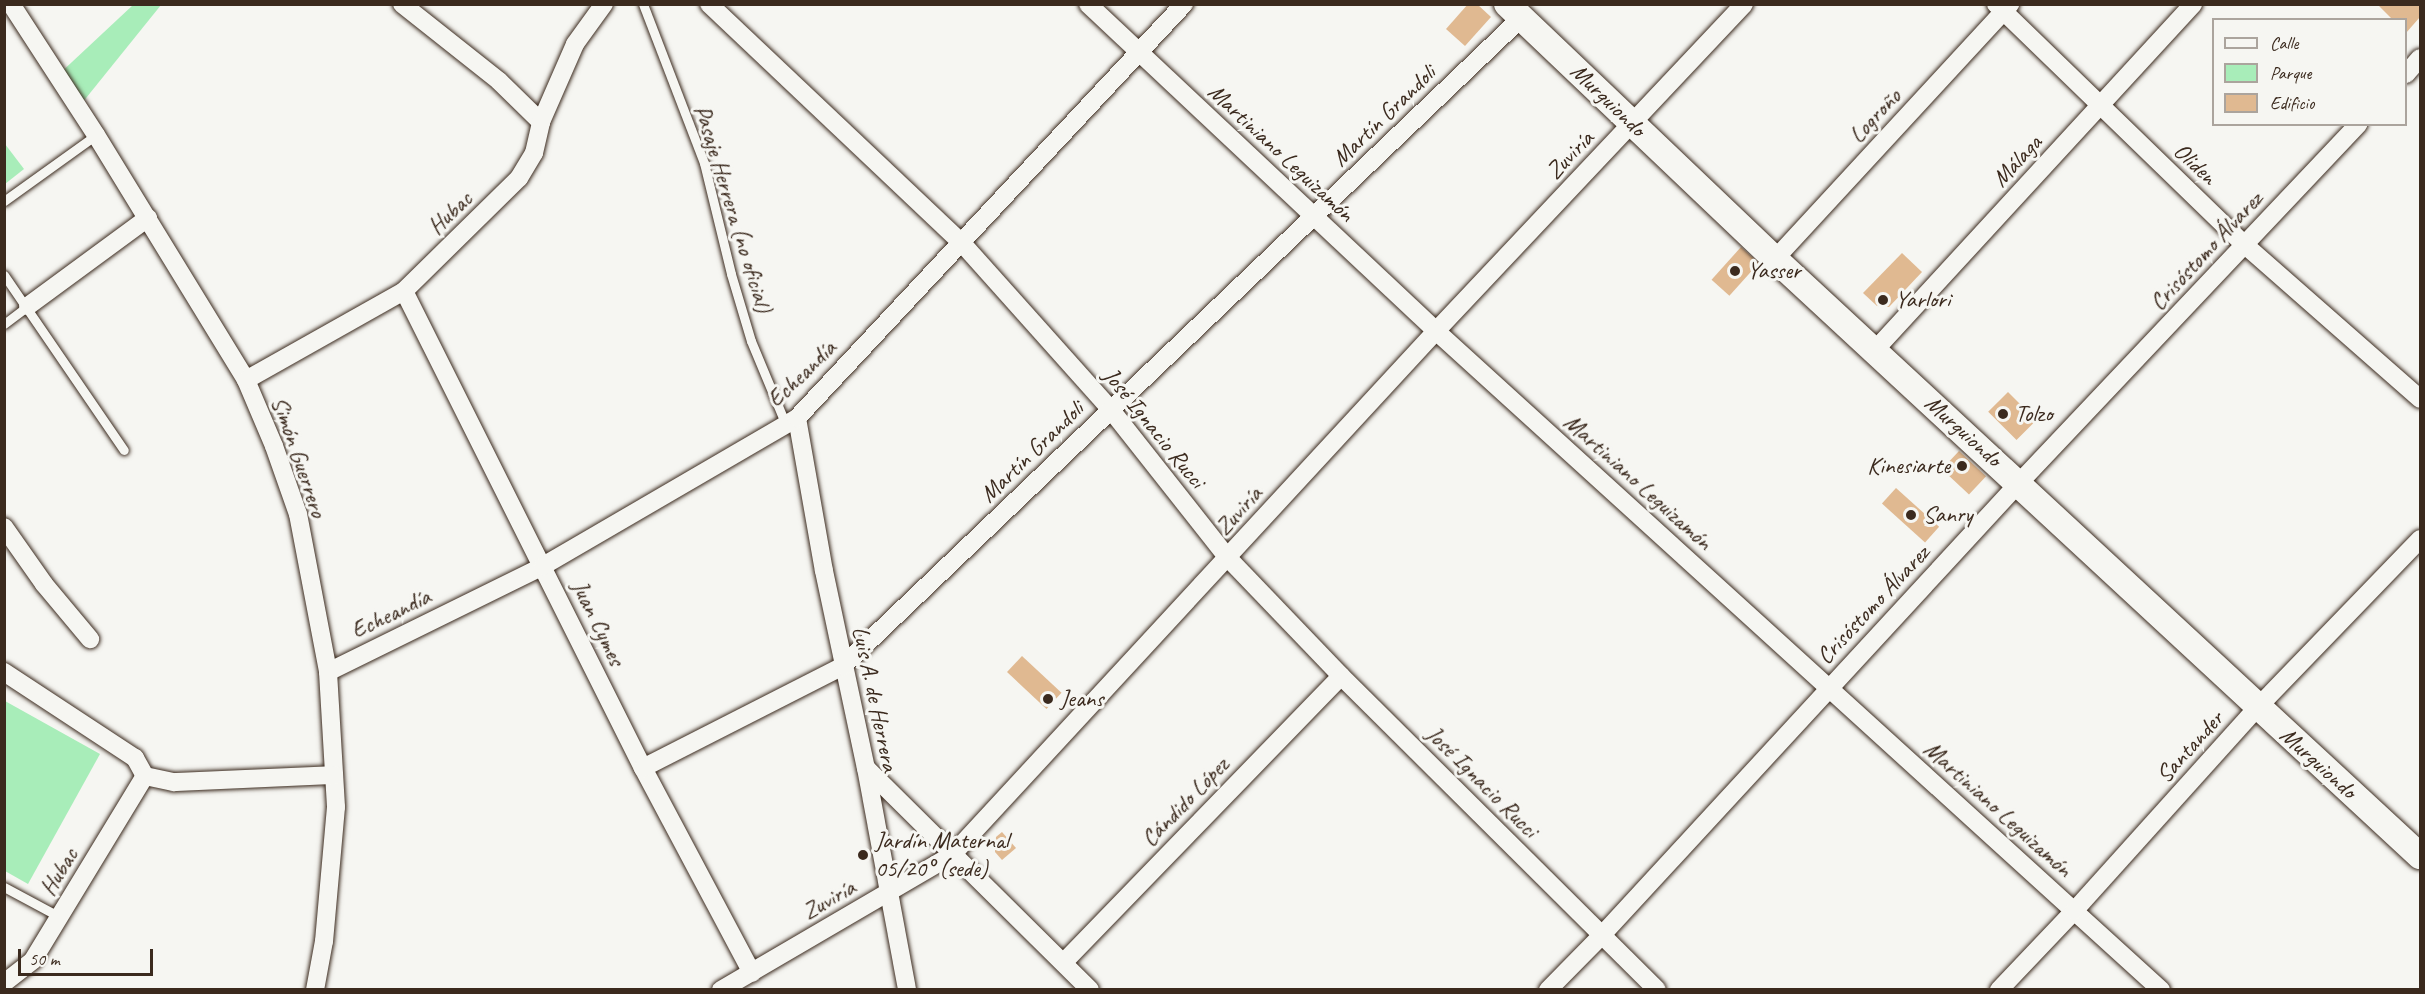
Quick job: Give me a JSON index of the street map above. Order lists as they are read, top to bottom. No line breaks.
{"streets":{"street":["Murguiondo","Martín Grandoli","Logroño","Martiniano Leguizamón","Zuviría","Málaga","Oliden","Hubac","Crisóstomo Álvarez","Echeandía","José Ignacio Rucci","Simón Guerrero","Juan Cymes","Luis A. de Herrera","Santander","Cándido López"],"lane":["Pasaje Herrera (no oficial)"]},"crossings":[["Murguiondo","Martín Grandoli"],["Murguiondo","Logroño"],["Murguiondo","Zuviría"],["Murguiondo","Málaga"],["Murguiondo","Crisóstomo Álvarez"],["Murguiondo","Santander"],["Martín Grandoli","Martiniano Leguizamón"],["Martín Grandoli","José Ignacio Rucci"],["Martín Grandoli","Juan Cymes"],["Martín Grandoli","Luis A. de Herrera"],["Logroño","Oliden"],["Martiniano Leguizamón","Zuviría"],["Martiniano Leguizamón","Crisóstomo Álvarez"],["Martiniano Leguizamón","Echeandía"],["Martiniano Leguizamón","Santander"],["Zuviría","José Ignacio Rucci"],["Zuviría","Juan Cymes"],["Zuviría","Luis A. de Herrera"],["Málaga","Oliden"],["Oliden","Crisóstomo Álvarez"],["Pasaje Herrera (no oficial)","Echeandía"],["Pasaje Herrera (no oficial)","Luis A. de Herrera"],["Hubac","Simón Guerrero"],["Hubac","Juan Cymes"],["Crisóstomo Álvarez","José Ignacio Rucci"],["Echeandía","José Ignacio Rucci"],["Echeandía","Simón Guerrero"],["Echeandía","Juan Cymes"],["Echeandía","Luis A. de Herrera"],["José Ignacio Rucci","Cándido López"]],"places":["Yasser","Yarlori","Tolzo","Kinesiarte","Sanry","Jeans","Jardín Maternal 05/20° (sede)"],"legend":["Calle","Parque","Edificio"],"scale_bar":"50 m"}
